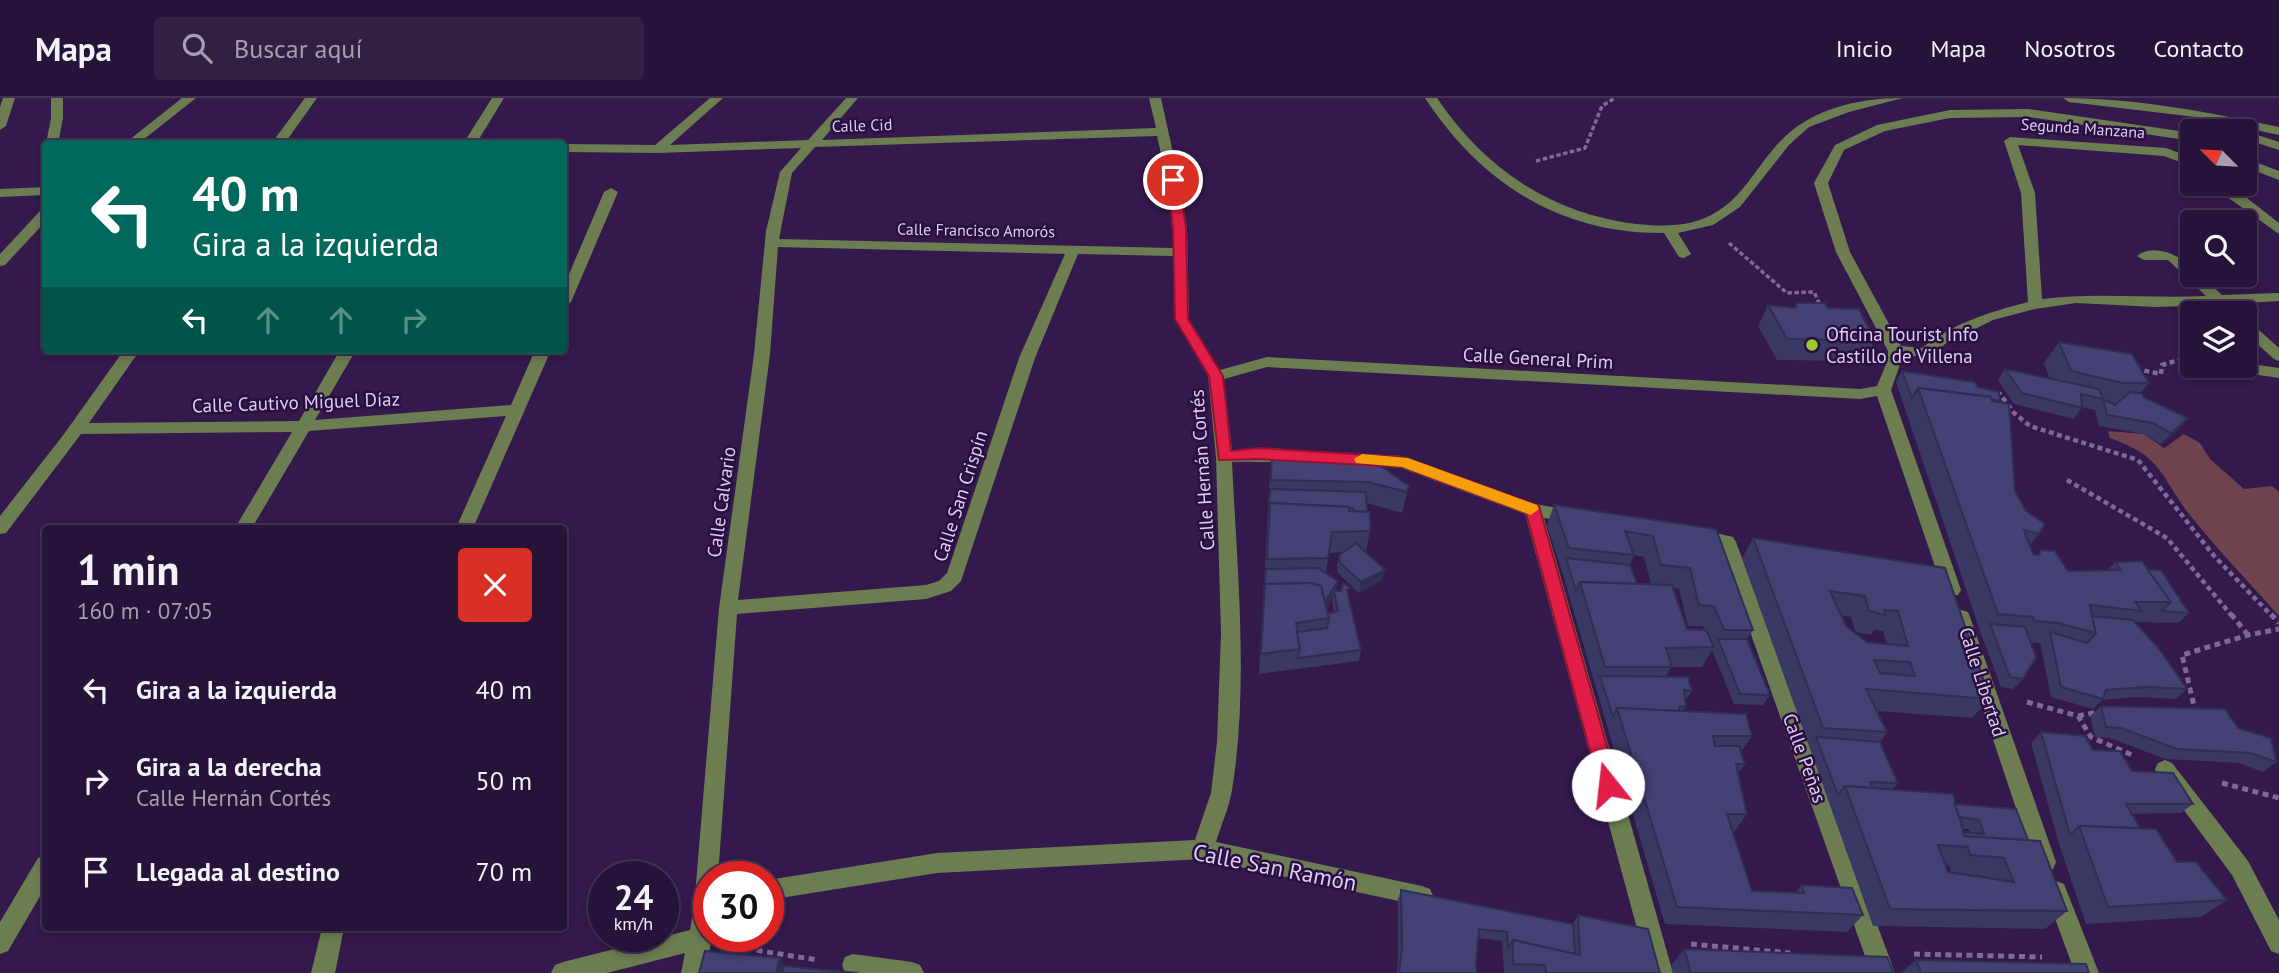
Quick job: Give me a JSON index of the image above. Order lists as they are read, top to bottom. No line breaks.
{"streets":{"street":["Calle Cid","Segunda Manzana","Calle Francisco Amorós","Calle General Prim","Calle Cautivo Miguel Díaz","Calle Hernán Cortés","Calle San Crispín","Calle Calvario","Calle Libertad","Calle Peñas","Calle San Ramón"]},"crossings":[["Calle Cid","Calle Hernán Cortés"],["Calle Cid","Calle Calvario"],["Calle Francisco Amorós","Calle Hernán Cortés"],["Calle Francisco Amorós","Calle San Crispín"],["Calle Francisco Amorós","Calle Calvario"],["Calle General Prim","Calle Hernán Cortés"],["Calle General Prim","Calle Libertad"],["Calle Hernán Cortés","Calle San Ramón"],["Calle San Crispín","Calle Calvario"]],"places":["Oficina Tourist Info Castillo de Villena"],"north":"top left","page":{"header":"Mapa","search":"Buscar aquí","nav":["Inicio","Mapa","Nosotros","Contacto"],"turn":["40 m","Gira a la izquierda"],"heading":["1 min","160 m · 07:05"],"list":[{"name":"Gira a la izquierda","value":"40 m"},{"name":"Gira a la derecha","note":"Calle Hernán Cortés","value":"50 m"},{"name":"Llegada al destino","value":"70 m"}],"speed":"24 km/h","limit":"30"}}
